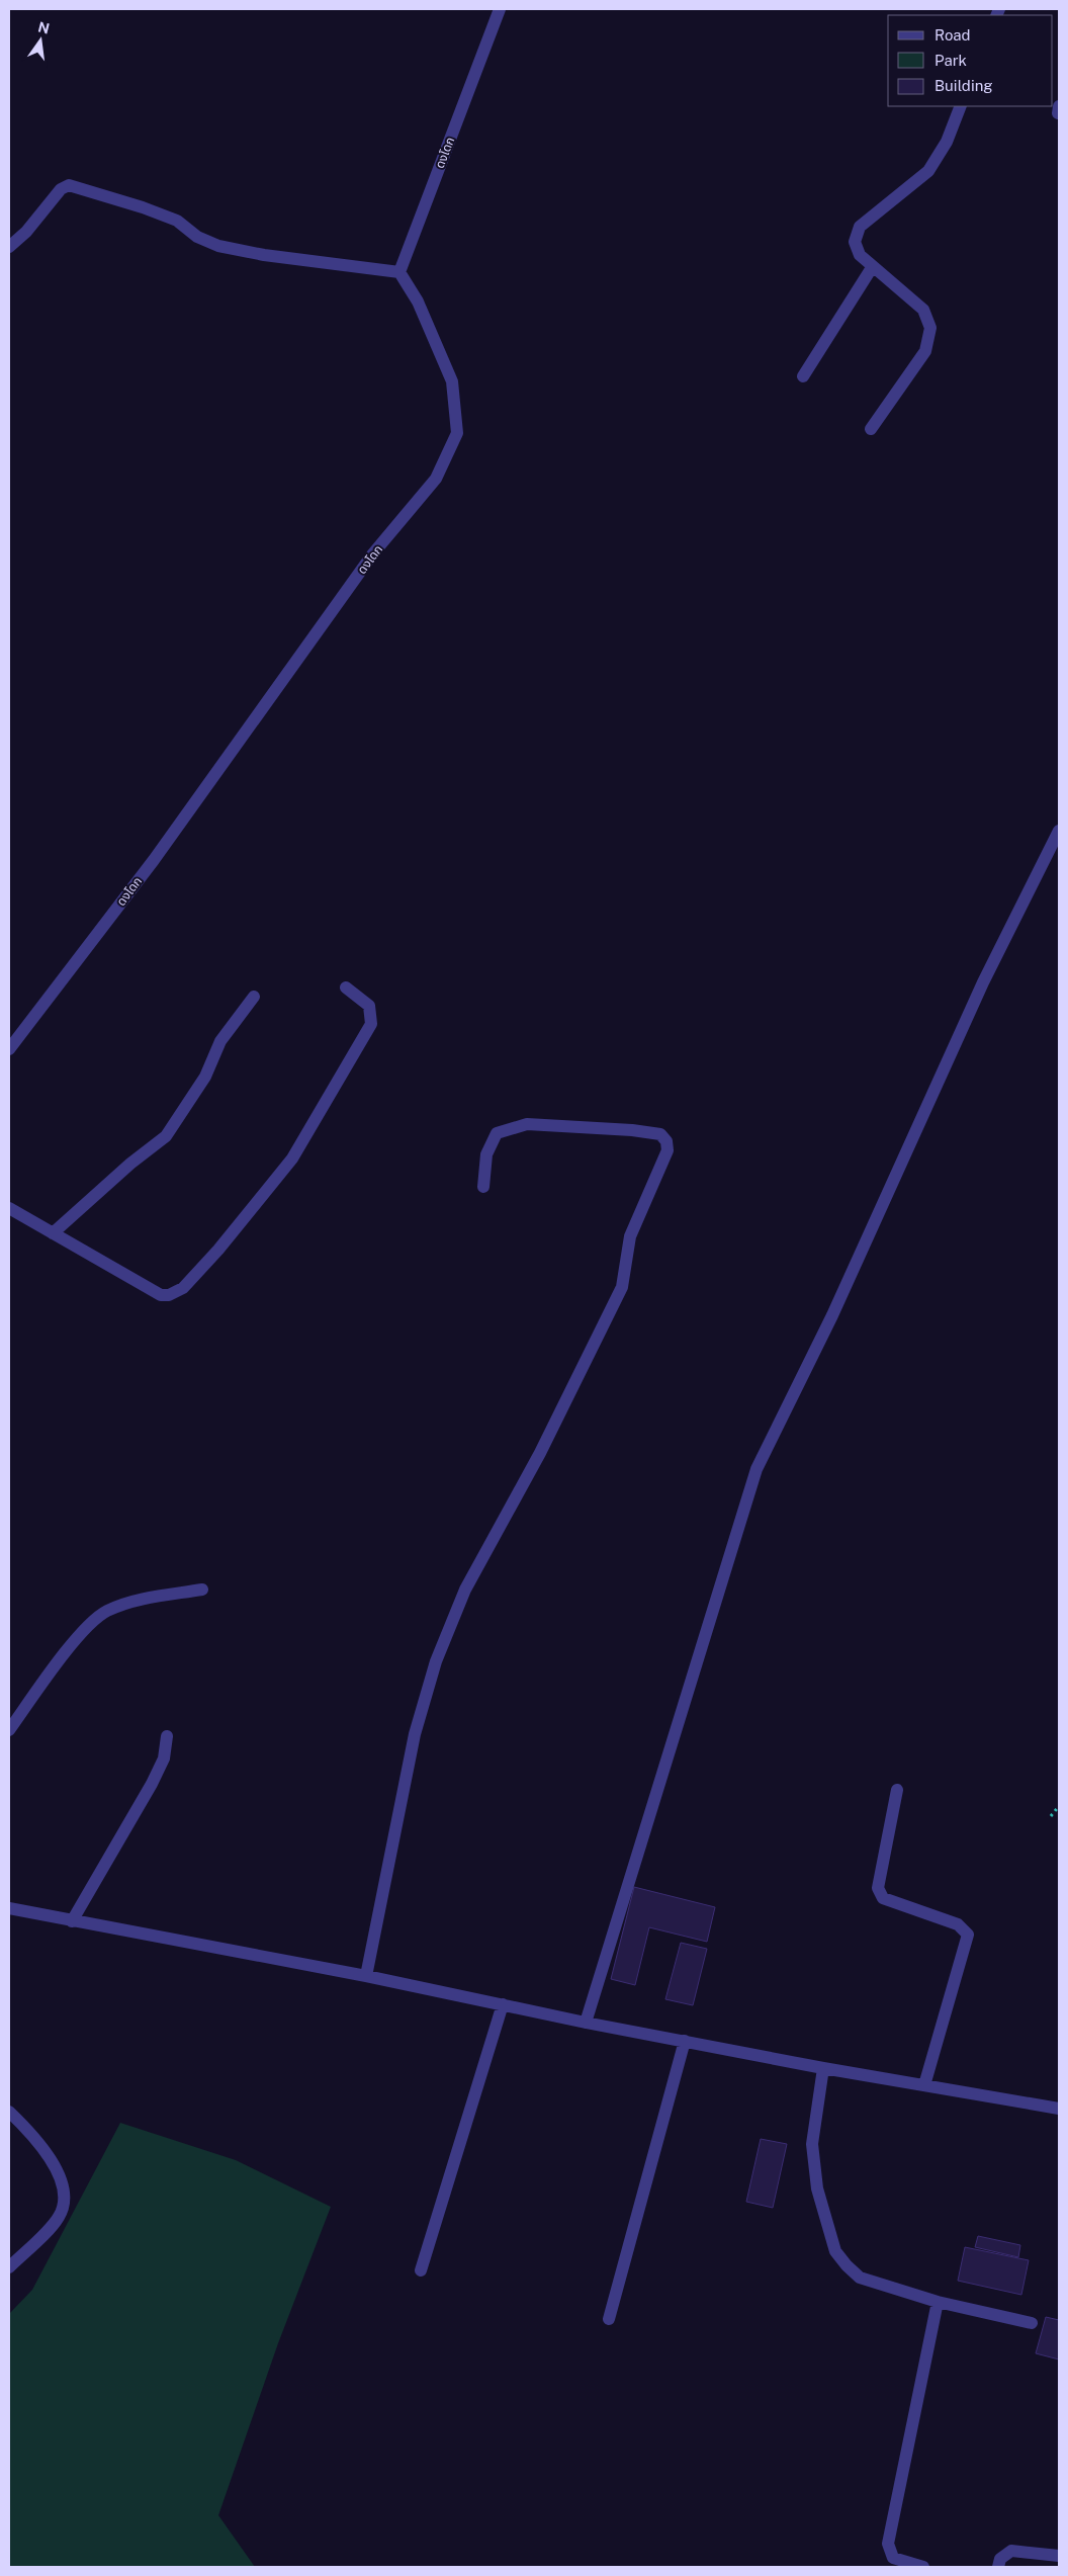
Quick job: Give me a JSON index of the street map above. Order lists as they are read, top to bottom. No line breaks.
{"streets":{"street":["ดงโดก"]},"legend":["Road","Park","Building"],"north":"top"}
